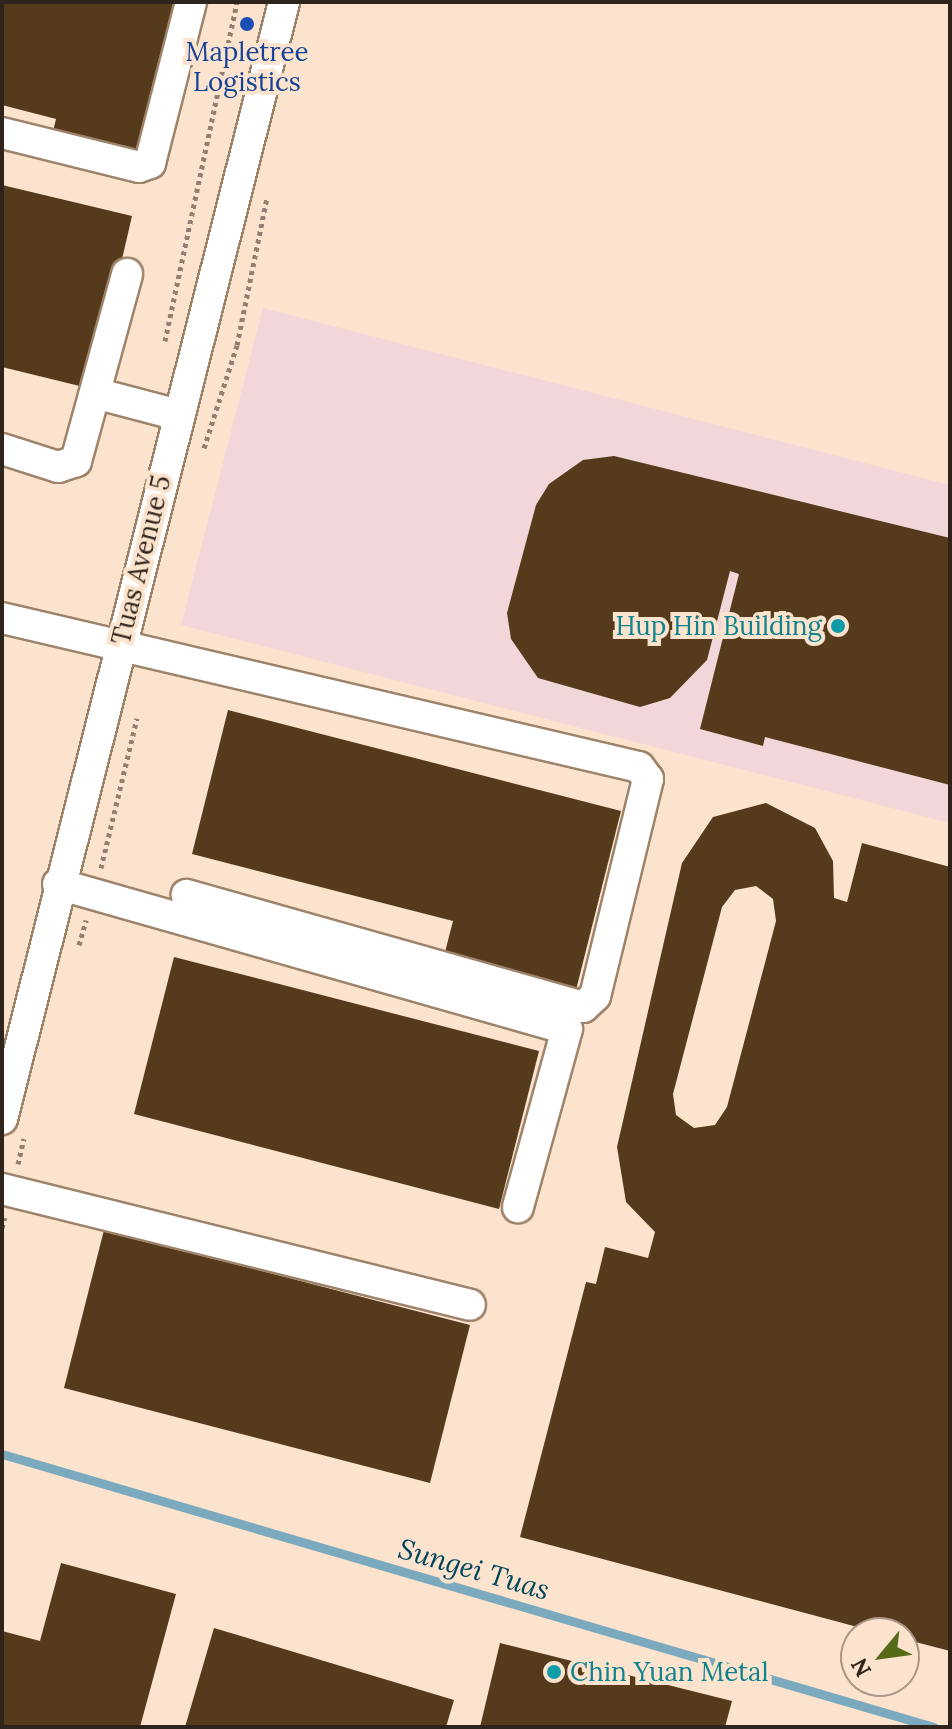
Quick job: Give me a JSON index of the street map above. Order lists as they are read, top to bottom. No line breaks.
{"streets":{"street":["Tuas Avenue 5"]},"water":["Sungei Tuas"],"places":["Mapletree Logistics","Hup Hin Building","Chin Yuan Metal"],"north":"bottom left"}
